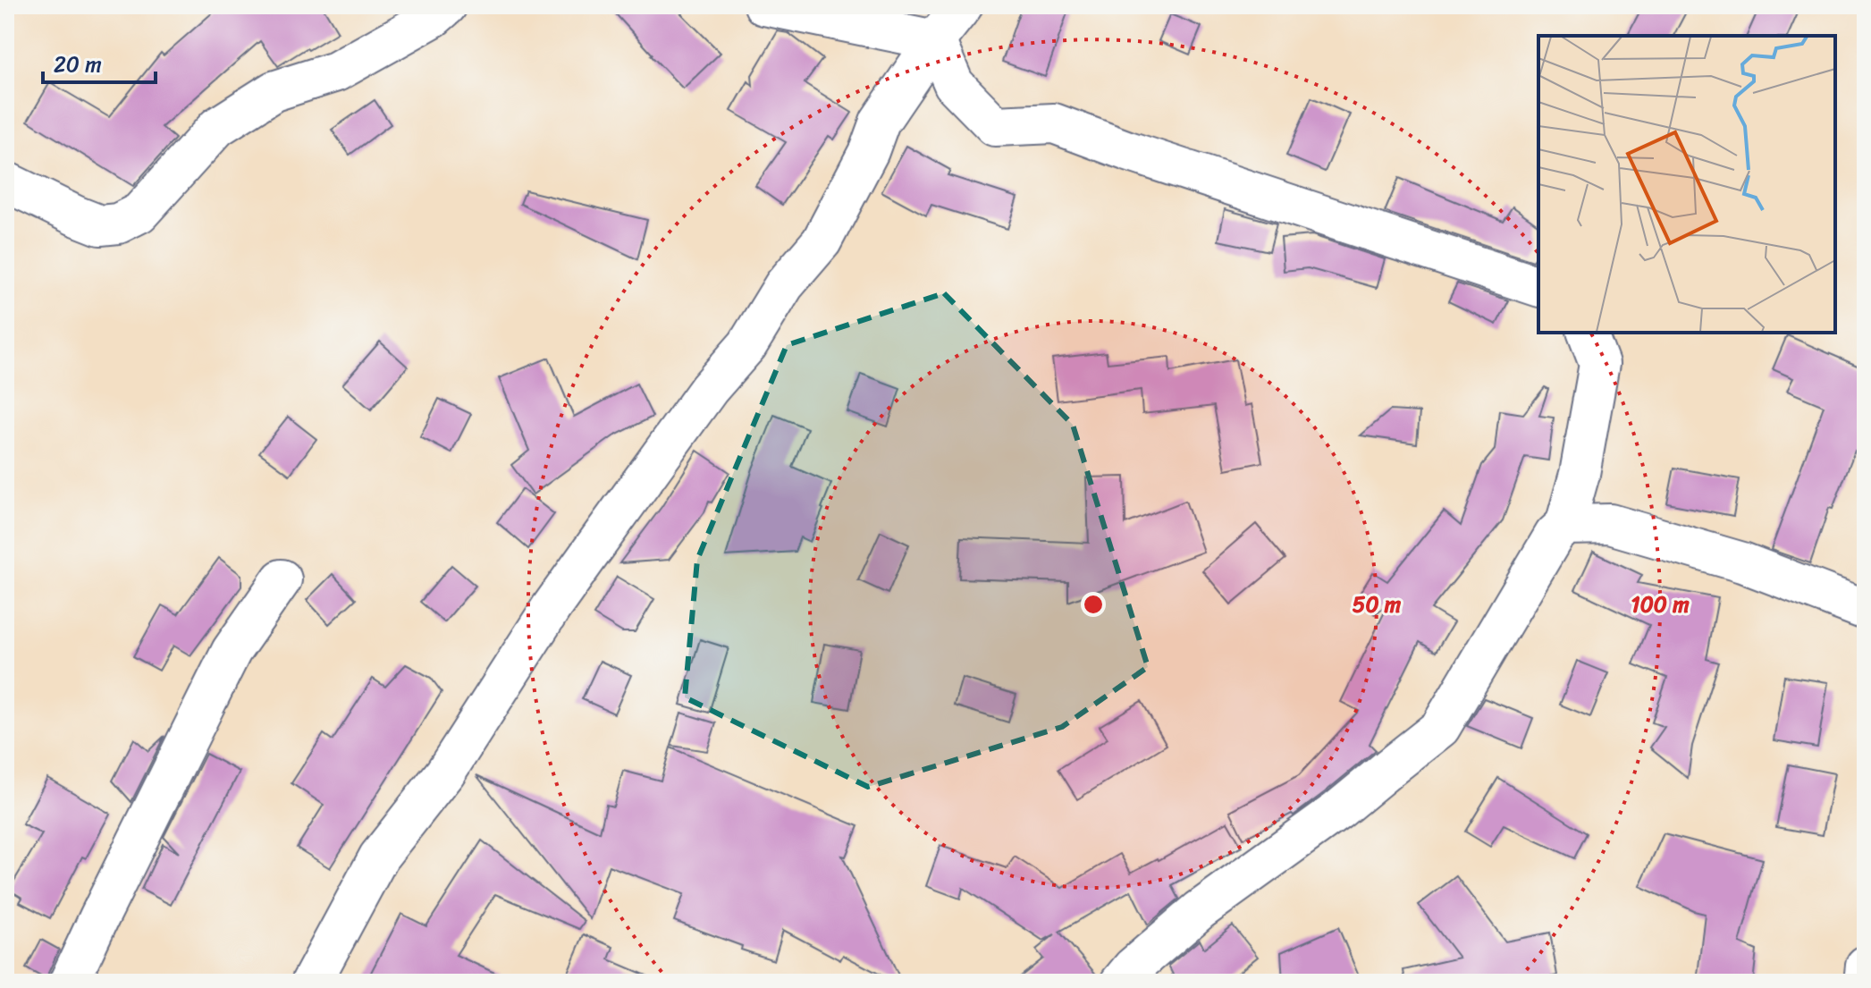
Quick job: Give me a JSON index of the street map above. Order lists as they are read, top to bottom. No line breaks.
{"scale_bar":"20 m","rings":["50 m","100 m"]}
